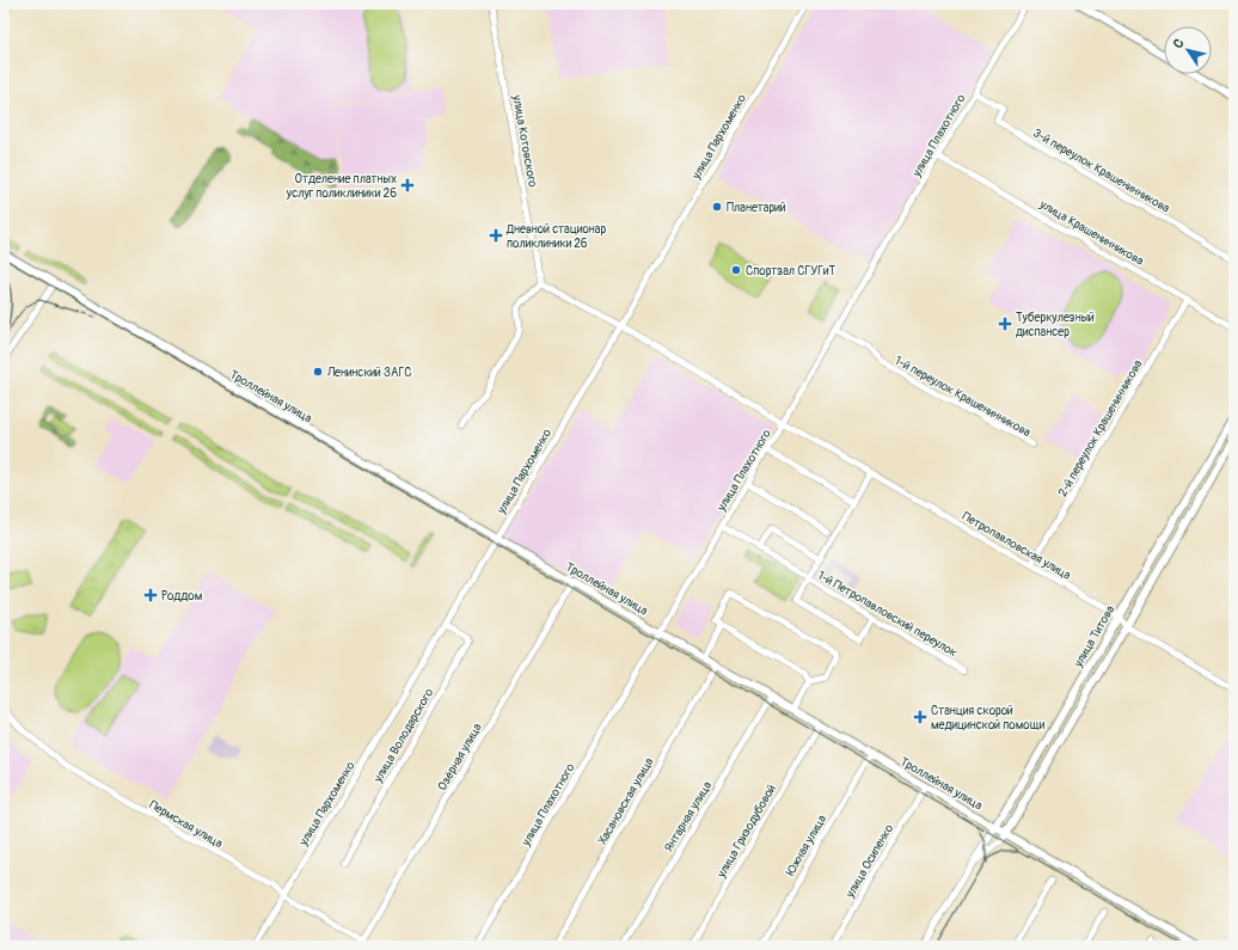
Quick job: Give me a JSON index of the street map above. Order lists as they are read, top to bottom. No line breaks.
{"streets":{"main road":["Троллейная улица","улица Титова"],"street":["улица Плахотного","улица Пархоменко","улица Котовского","3-й переулок Крашенинникова","улица Крашенинникова","1-й переулок Крашенинникова","2-й переулок Крашенинникова","Петропавловская улица","1-й Петропавловский переулок","улица Володарского","Озёрная улица","Хасановская улица","Янтарная улица","Пермская улица","улица Гризодубовой","Южная улица","улица Осипенко"]},"crossings":[["улица Плахотного","3-й переулок Крашенинникова"],["улица Плахотного","улица Крашенинникова"],["улица Плахотного","Троллейная улица"],["улица Плахотного","1-й переулок Крашенинникова"],["улица Плахотного","Петропавловская улица"],["улица Плахотного","1-й Петропавловский переулок"],["улица Пархоменко","Троллейная улица"],["улица Пархоменко","улица Володарского"],["улица Пархоменко","Пермская улица"],["улица Крашенинникова","2-й переулок Крашенинникова"],["Троллейная улица","улица Титова"],["Троллейная улица","Озёрная улица"],["Троллейная улица","Хасановская улица"],["Троллейная улица","Янтарная улица"],["Троллейная улица","улица Гризодубовой"],["Троллейная улица","Южная улица"],["Троллейная улица","улица Осипенко"],["2-й переулок Крашенинникова","Петропавловская улица"],["Петропавловская улица","1-й Петропавловский переулок"],["Петропавловская улица","улица Титова"],["Озёрная улица","Пермская улица"]],"places":{"health":["Отделение платных услуг поликлиники 26","Дневной стационар поликлиники 26","Туберкулезный диспансер","Роддом","Станция скорой медицинской помощи"],"other":["Планетарий","Спортзал СГУГиТ","Ленинский ЗАГС"]},"north":"top left"}
